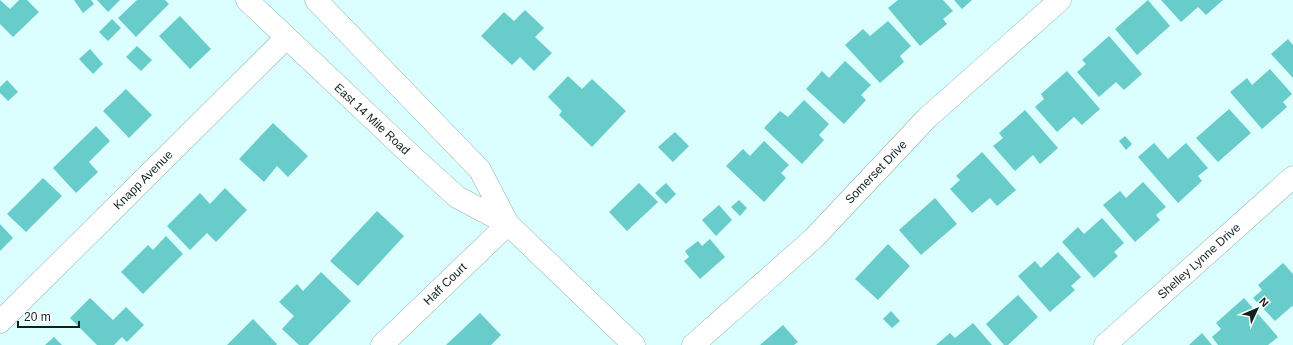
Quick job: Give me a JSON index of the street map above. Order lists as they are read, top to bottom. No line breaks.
{"streets":{"street":["East 14 Mile Road","Somerset Drive","Knapp Avenue","Shelley Lynne Drive","Haff Court"]},"crossings":[["East 14 Mile Road","Knapp Avenue"],["East 14 Mile Road","Haff Court"]],"scale_bar":"20 m","north":"top right"}
